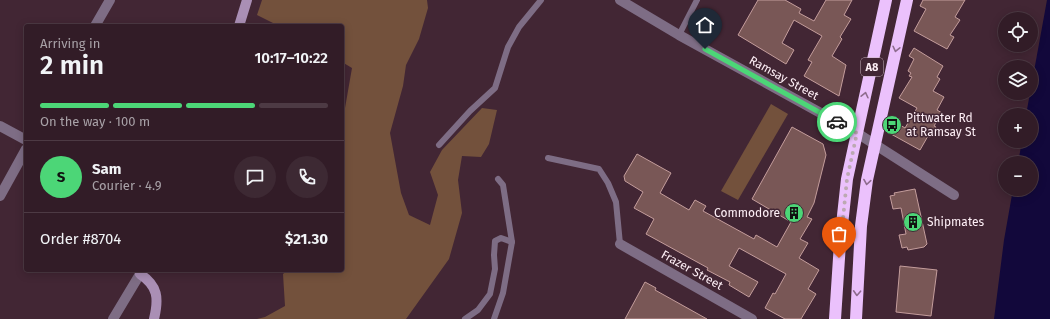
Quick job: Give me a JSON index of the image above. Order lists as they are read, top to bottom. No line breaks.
{"streets":{"highway":["A8"],"street":["Ramsay Street","Frazer Street"]},"crossings":[["A8","Ramsay Street"]],"places":{"bus stop":["Pittwater Rd at Ramsay St"],"building":["Commodore","Shipmates"]},"page":{"map_buttons":["+","−"],"heading":["2 min","Arriving in","10:17–10:22"],"panel":["Sam","Courier · 4.9","Order #8704","$21.30"],"bar":"On the way · 100 m","round":"S"}}
